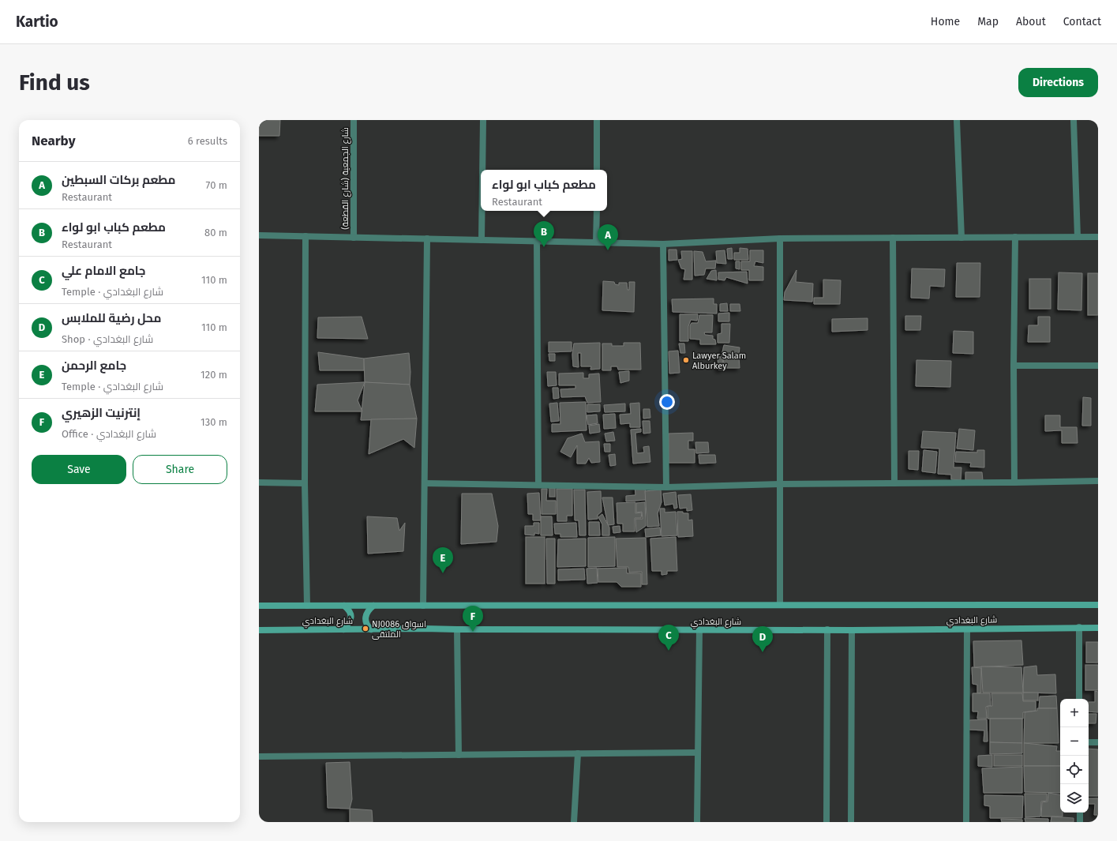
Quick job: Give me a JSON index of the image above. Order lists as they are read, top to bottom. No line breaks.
{"streets":{"street":["شارع الجمعية (شارع القطعة)","شارع البغدادي"]},"places":["Lawyer Salam Alburkey","NJ0086 اسواق الملتقى"],"page":{"header":"Kartio","nav":["Home","Map","About","Contact"],"buttons":["Directions",["Save","Share"]],"title":"Find us","heading":["Nearby","6 results"],"list":[{"mark":"A","name":"مطعم بركات السبطين","note":"Restaurant","value":"70 m"},{"mark":"B","name":"مطعم كباب ابو لواء","note":"Restaurant","value":"80 m"},{"mark":"C","name":"جامع الامام علي","note":"Temple · شارع البغدادي","value":"110 m"},{"mark":"D","name":"محل رضية للملابس","note":"Shop · شارع البغدادي","value":"110 m"},{"mark":"E","name":"جامع الرحمن","note":"Temple · شارع البغدادي","value":"120 m"},{"mark":"F","name":"إنترنيت الزهيري","note":"Office · شارع البغدادي","value":"130 m"}],"popup":["مطعم كباب ابو لواء","Restaurant"],"pins":["B","A","E","F","C","D"],"map_buttons":["+","−"]}}
